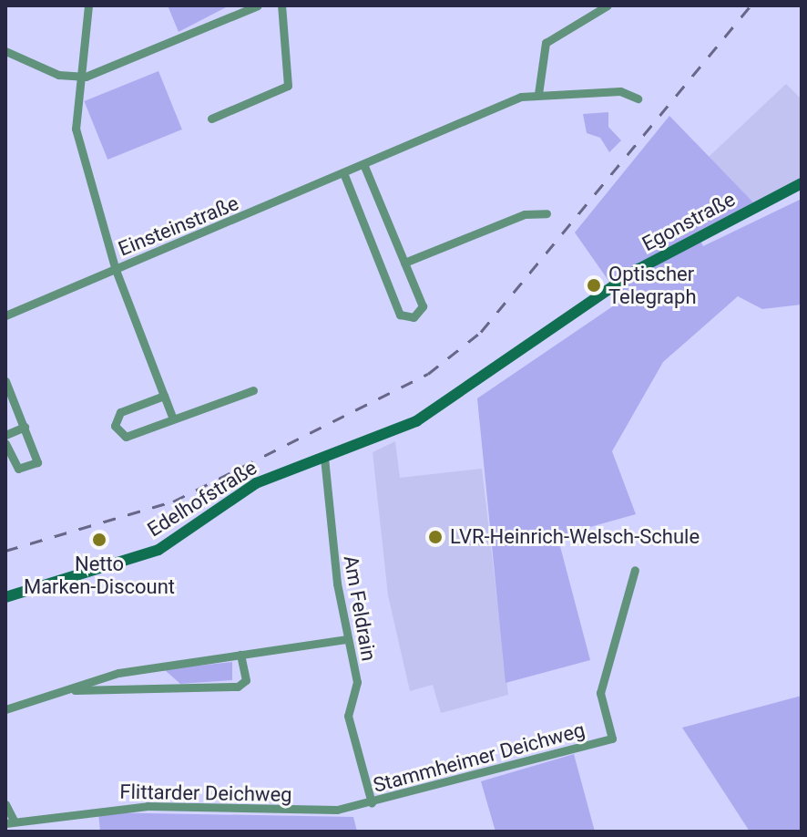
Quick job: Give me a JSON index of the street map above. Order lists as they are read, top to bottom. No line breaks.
{"streets":{"street":["Egonstraße","Einsteinstraße","Edelhofstraße","Am Feldrain","Stammheimer Deichweg","Flittarder Deichweg"]},"crossings":[["Egonstraße","Edelhofstraße"],["Edelhofstraße","Am Feldrain"],["Am Feldrain","Stammheimer Deichweg"],["Stammheimer Deichweg","Flittarder Deichweg"]],"places":["Optischer Telegraph","LVR-Heinrich-Welsch-Schule","Netto Marken-Discount"]}
